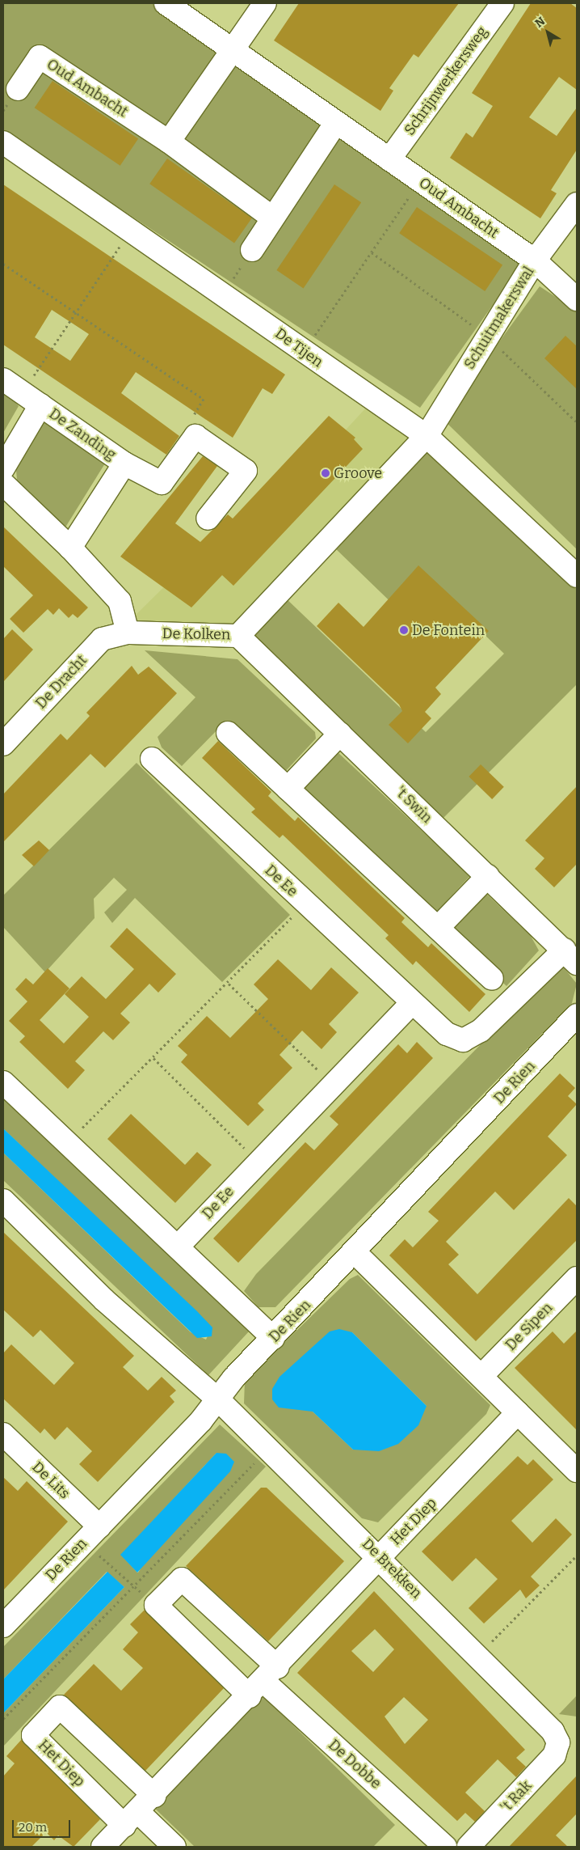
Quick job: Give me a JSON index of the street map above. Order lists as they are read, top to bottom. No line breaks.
{"streets":{"street":["Schrijnwerkersweg","Oud Ambacht","Schuitmakerswal","De Tijen","De Zanding","De Kolken","De Dracht","'t Swin","De Ee","De Rien","De Sipen","De Lits","Het Diep","De Brekken","De Dobbe","'t Rak"]},"crossings":[["Schrijnwerkersweg","Oud Ambacht"],["Oud Ambacht","Schuitmakerswal"],["Schuitmakerswal","De Tijen"],["Schuitmakerswal","De Kolken"],["De Tijen","De Kolken"],["De Kolken","De Dracht"],["De Kolken","'t Swin"],["'t Swin","De Ee"],["De Rien","De Lits"],["De Rien","De Brekken"],["Het Diep","De Brekken"],["Het Diep","De Dobbe"],["De Brekken","'t Rak"]],"places":["Groove","De Fontein"],"scale_bar":"20 m","north":"top left"}
